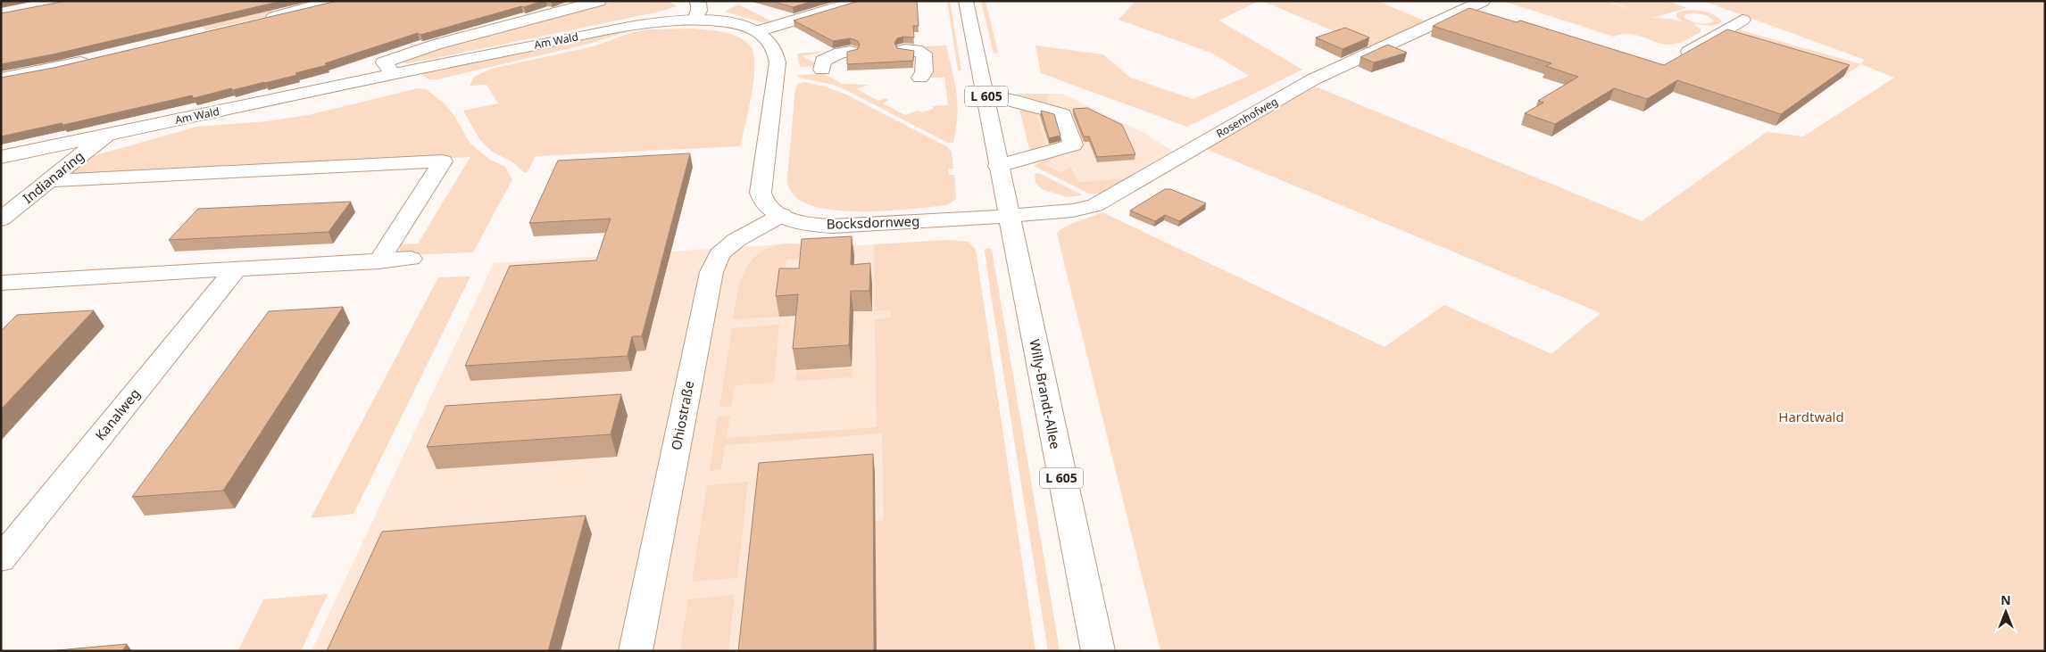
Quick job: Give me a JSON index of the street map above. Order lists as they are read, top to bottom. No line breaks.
{"streets":{"main road":["Am Wald","L 605","Rosenhofweg","Indianaring","Bocksdornweg","Willy-Brandt-Allee","Kanalweg","Ohiostraße"]},"crossings":[["Am Wald","Indianaring"],["Am Wald","Bocksdornweg"],["L 605","Rosenhofweg"],["L 605","Bocksdornweg"],["L 605","Willy-Brandt-Allee"],["Rosenhofweg","Bocksdornweg"],["Rosenhofweg","Willy-Brandt-Allee"],["Bocksdornweg","Willy-Brandt-Allee"],["Bocksdornweg","Ohiostraße"]],"parks":["Hardtwald"],"north":"top"}
